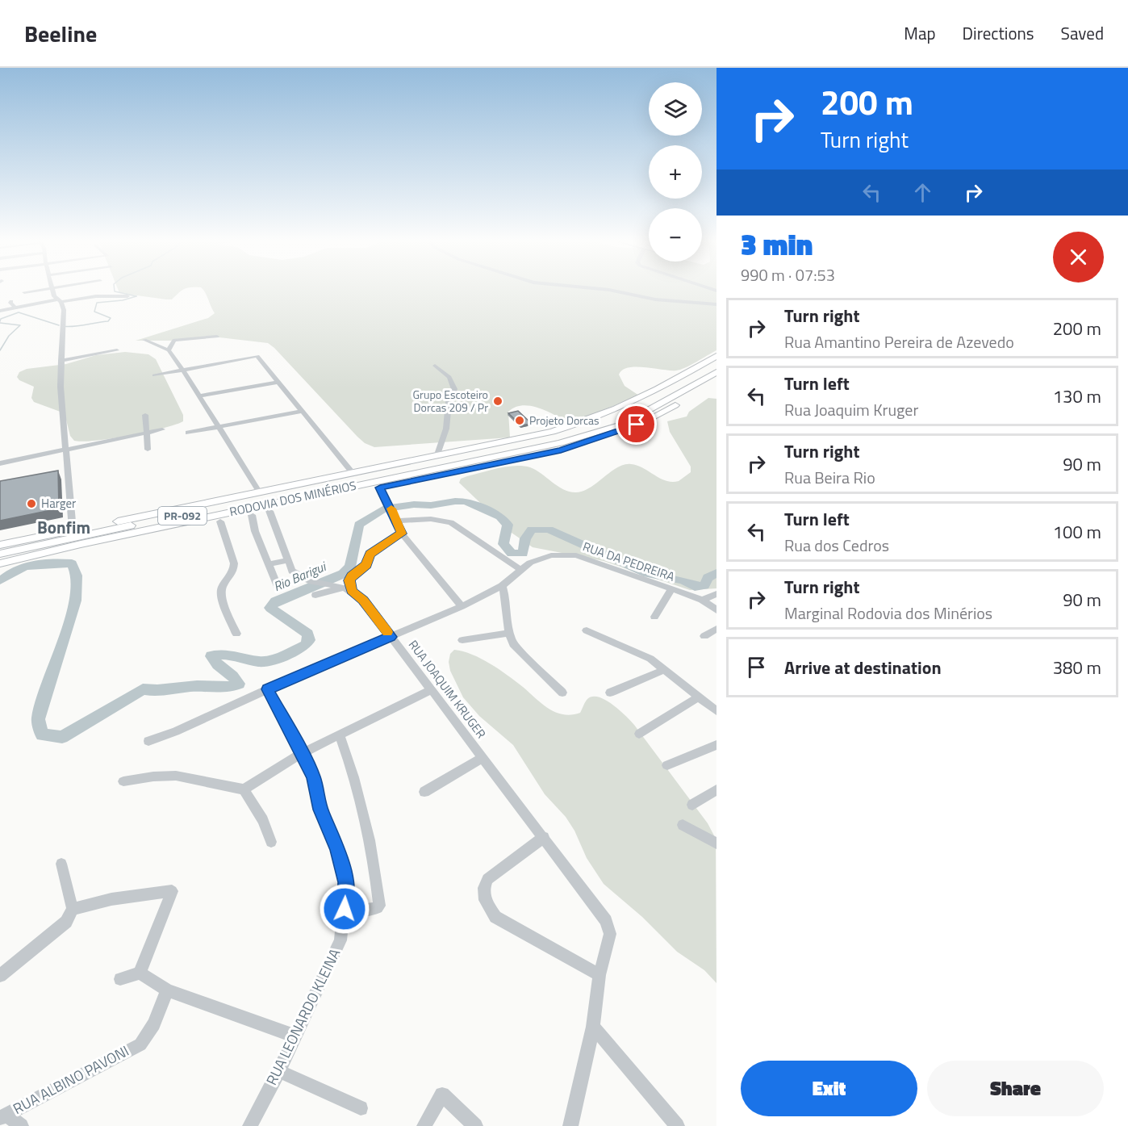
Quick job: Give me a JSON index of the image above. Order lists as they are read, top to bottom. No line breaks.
{"streets":{"main road":["RODOVIA DOS MINÉRIOS","PR-092"],"street":["RUA DA PEDREIRA","RUA JOAQUIM KRUGER","RUA LEONARDO KLEINA","RUA ALBINO PAVONI"]},"crossings":[["RUA DA PEDREIRA","RUA JOAQUIM KRUGER"],["RUA DA PEDREIRA","RUA LEONARDO KLEINA"]],"districts":["Bonfim"],"water":["Rio Barigui"],"places":["Grupo Escoteiro Dorcas 209 / Pr","Projeto Dorcas","Harger"],"page":{"header":"Beeline","nav":["Map","Directions","Saved"],"turn":["200 m","Turn right"],"map_buttons":["+","−"],"heading":["3 min","990 m · 07:53"],"list":[{"name":"Turn right","note":"Rua Amantino Pereira de Azevedo","value":"200 m"},{"name":"Turn left","note":"Rua Joaquim Kruger","value":"130 m"},{"name":"Turn right","note":"Rua Beira Rio","value":"90 m"},{"name":"Turn left","note":"Rua dos Cedros","value":"100 m"},{"name":"Turn right","note":"Marginal Rodovia dos Minérios","value":"90 m"},{"name":"Arrive at destination","value":"380 m"}],"buttons":["Exit","Share"]}}
